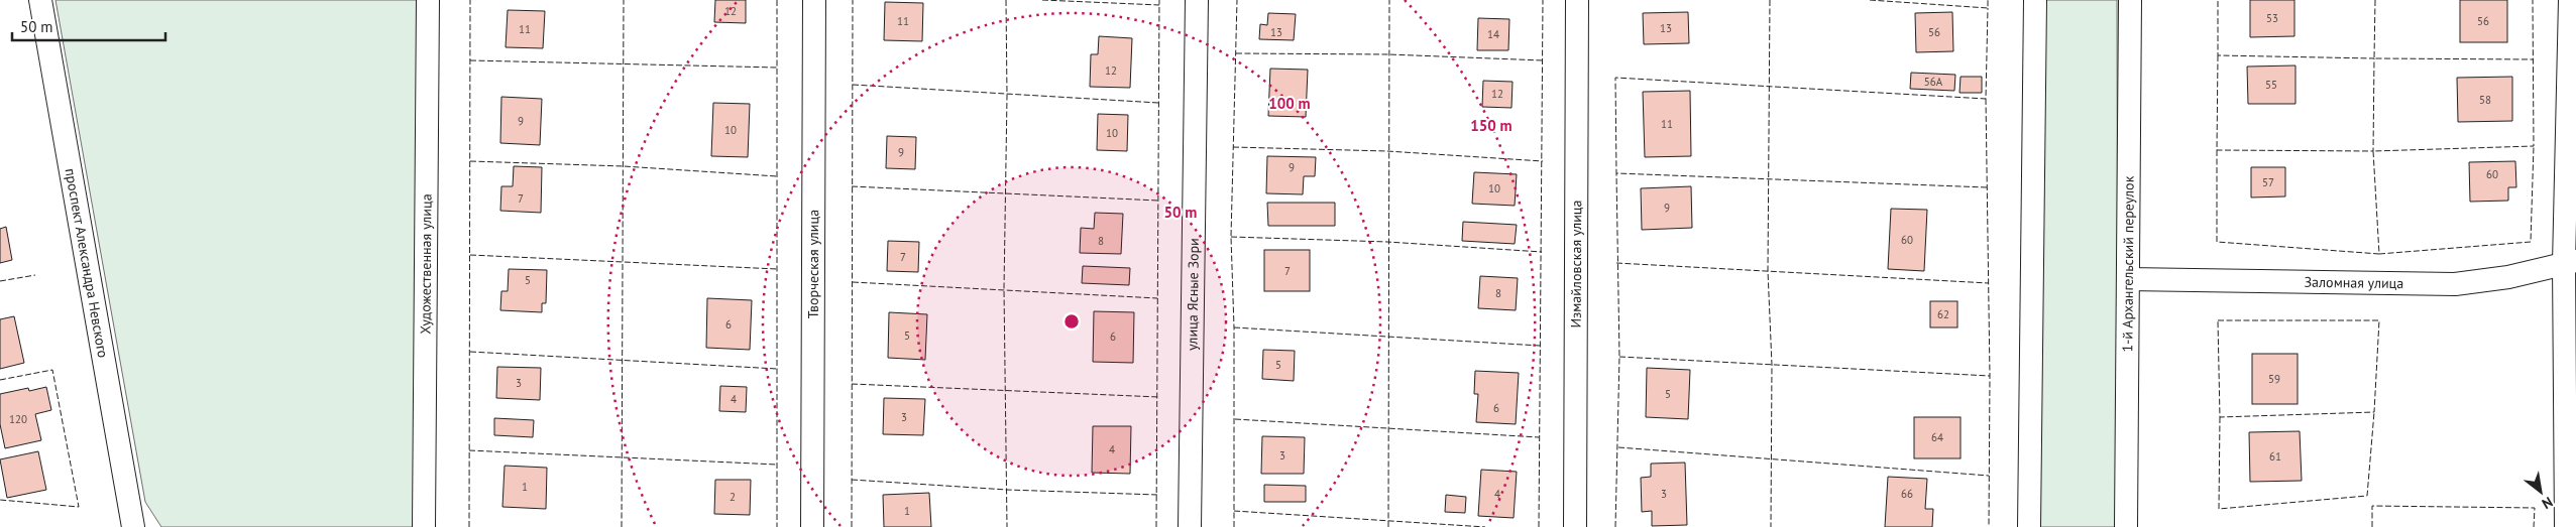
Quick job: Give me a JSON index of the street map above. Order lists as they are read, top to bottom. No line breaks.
{"streets":{"street":["Художественная улица","Творческая улица","1-й Архангельский переулок","проспект Александра Невского","Измайловская улица","Заломная улица","улица Ясные Зори"]},"crossings":[["1-й Архангельский переулок","Заломная улица"]],"house_numbers":["12","53","11","56","13","11","13","56","14","12","56А","55","12","58","9","11","10","10","9","9","60","57","10","7","9","60","8","7","7","5","8","62","6","5","6","5","59","3","5","4","6","3","120","64","4","3","61","1","4","3","66","2","1"],"scale_bar":"50 m","north":"bottom right","rings":["100 m","150 m","50 m"]}
